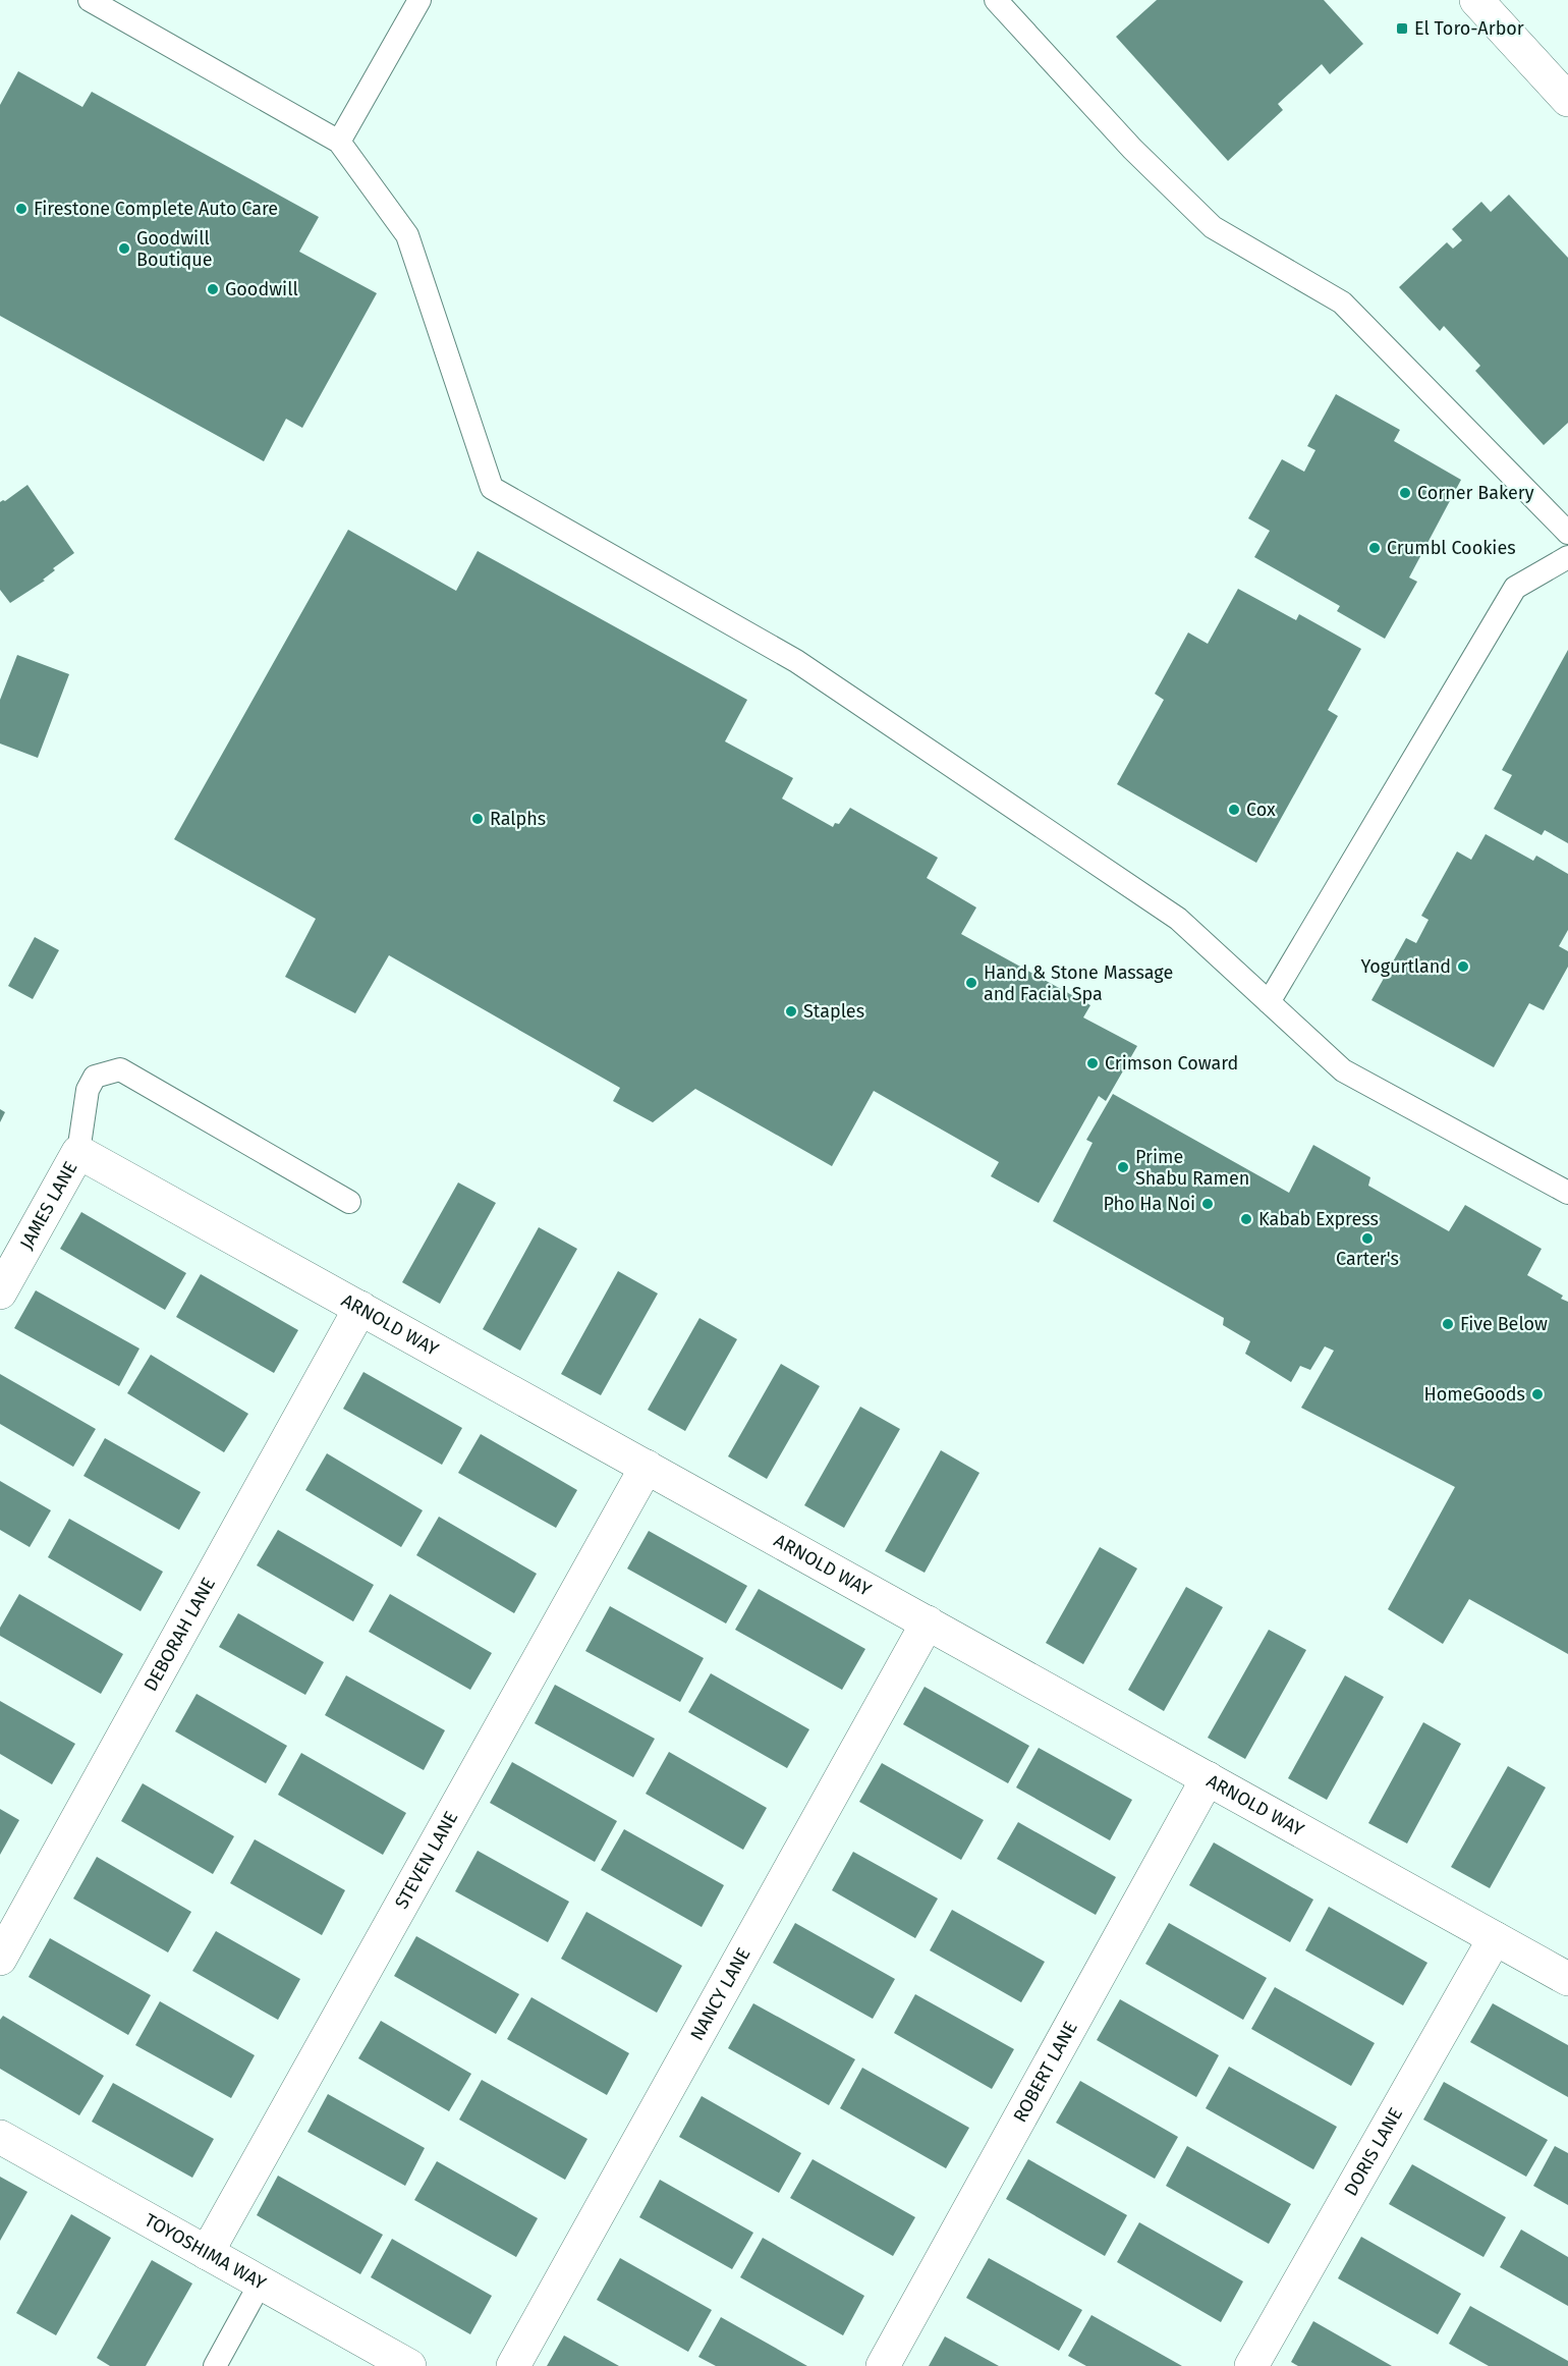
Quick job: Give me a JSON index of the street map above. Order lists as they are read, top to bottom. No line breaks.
{"streets":{"street":["JAMES LANE","ARNOLD WAY","DEBORAH LANE","STEVEN LANE","NANCY LANE","ROBERT LANE","DORIS LANE","TOYOSHIMA WAY"]},"crossings":[["JAMES LANE","ARNOLD WAY"],["ARNOLD WAY","DEBORAH LANE"],["ARNOLD WAY","STEVEN LANE"],["ARNOLD WAY","NANCY LANE"],["ARNOLD WAY","ROBERT LANE"],["ARNOLD WAY","DORIS LANE"],["STEVEN LANE","TOYOSHIMA WAY"]],"places":{"transit":["El Toro-Arbor"],"other":["Firestone Complete Auto Care","Goodwill Boutique","Goodwill","Corner Bakery","Crumbl Cookies","Cox","Ralphs","Yogurtland","Hand & Stone Massage and Facial Spa","Staples","Crimson Coward","Prime Shabu Ramen","Pho Ha Noi","Kabab Express","Carter's","Five Below","HomeGoods"]}}
